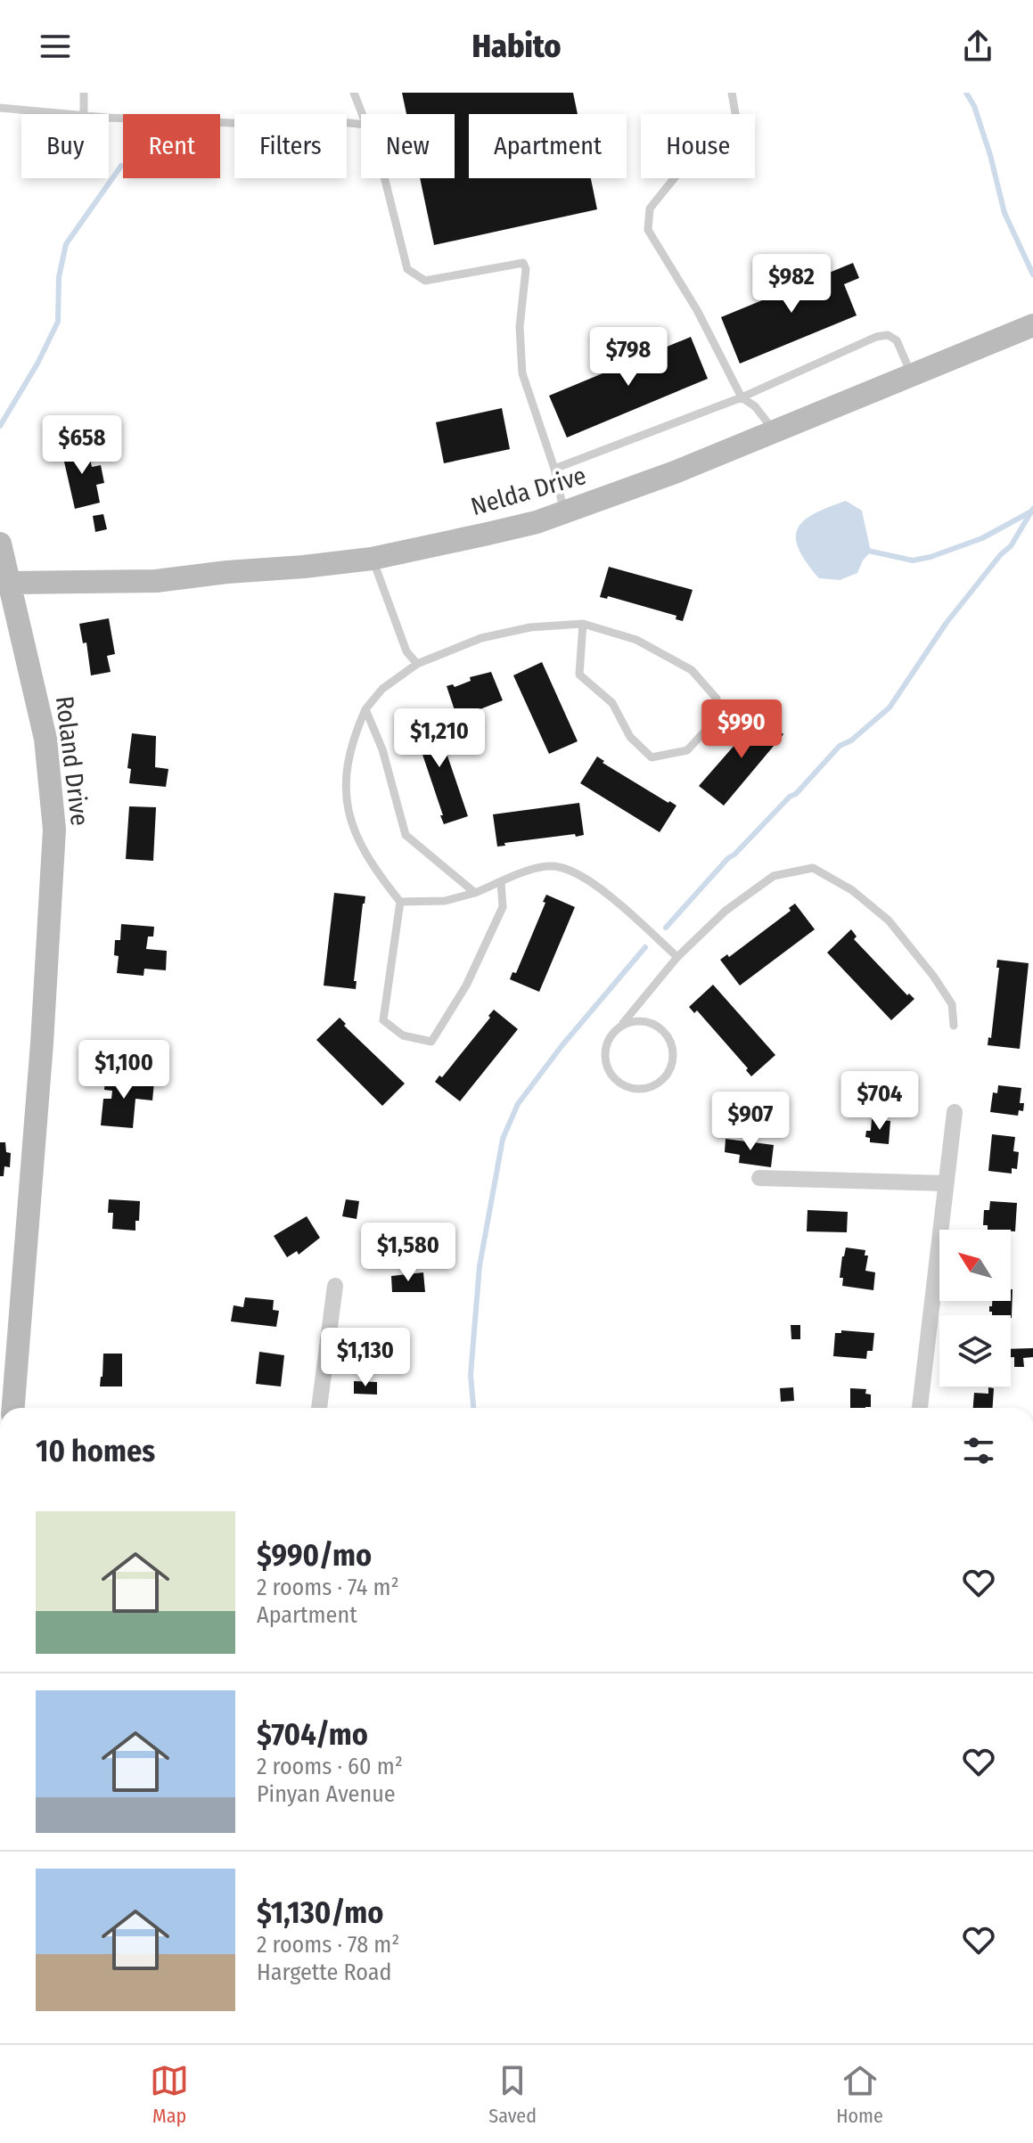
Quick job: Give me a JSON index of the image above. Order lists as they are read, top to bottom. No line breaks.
{"streets":{"street":["Nelda Drive","Roland Drive"]},"crossings":[["Nelda Drive","Roland Drive"]],"north":"top left","page":{"header":"Habito","chip":["Buy","Rent","Filters","New","Apartment","House"],"price":["$982","$798","$658","$990","$1,210","$1,100","$704","$907","$1,580","$1,130"],"heading":"10 homes","list":[{"name":"$990/mo","note":"2 rooms · 74 m² · Apartment"},{"name":"$704/mo","note":"2 rooms · 60 m² · Pinyan Avenue"},{"name":"$1,130/mo","note":"2 rooms · 78 m² · Hargette Road"}],"tabs":["Map","Saved","Home"]}}
